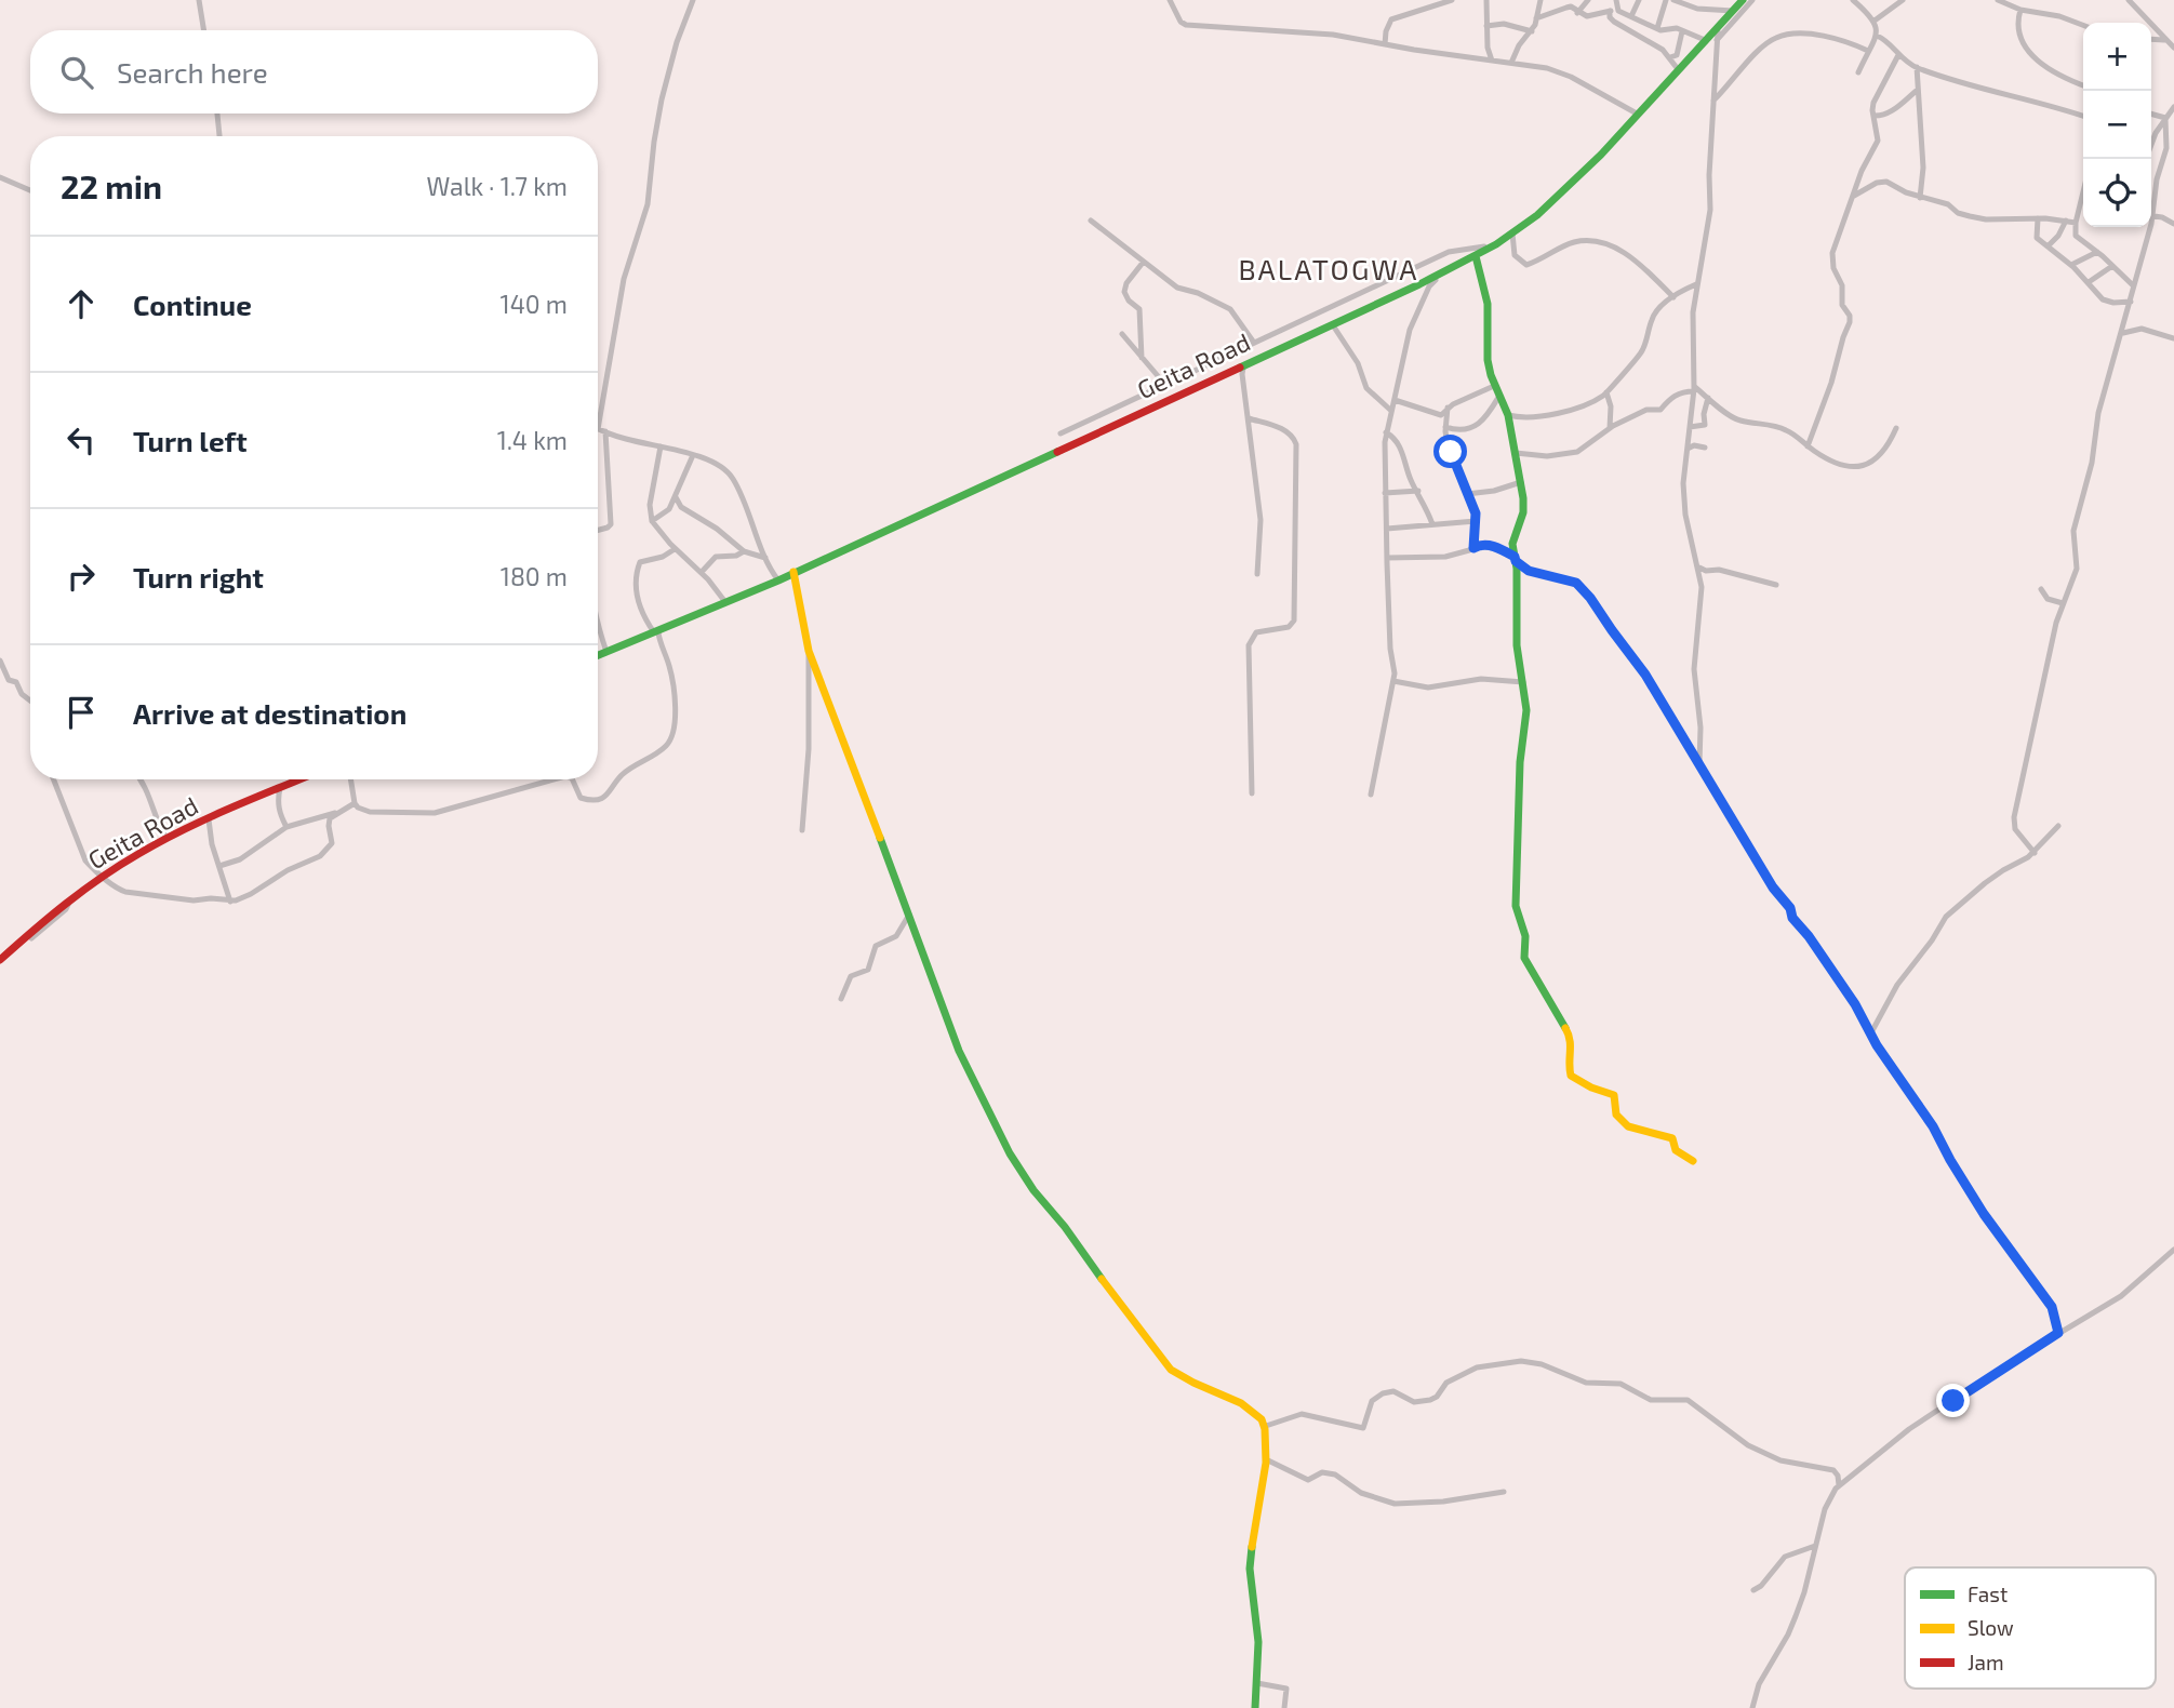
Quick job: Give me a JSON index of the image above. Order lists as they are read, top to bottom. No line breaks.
{"streets":{"main road":["Geita Road"]},"districts":["BALATOGWA"],"legend":["Fast","Slow","Jam"],"page":{"map_buttons":["+","−"],"search":"Search here","heading":["22 min","Walk · 1.7 km"],"list":[["Continue","140 m"],["Turn left","1.4 km"],["Turn right","180 m"],"Arrive at destination"]}}
